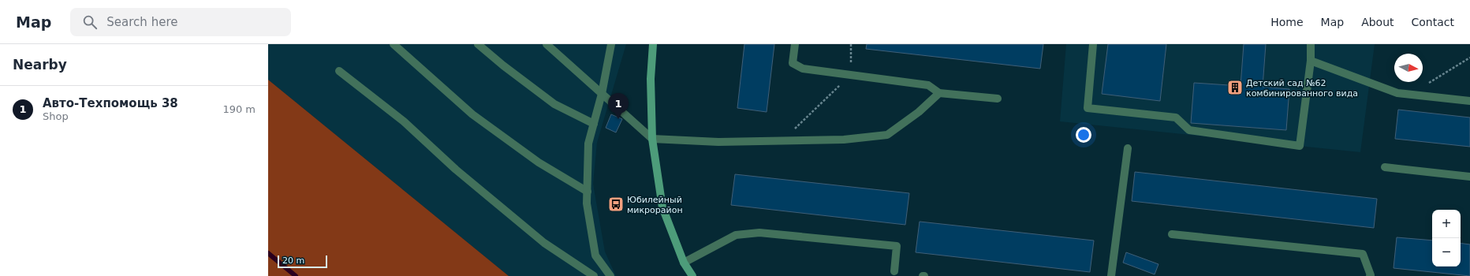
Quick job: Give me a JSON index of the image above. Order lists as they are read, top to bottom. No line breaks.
{"places":{"building":["Детский сад №62 комбинированного вида"],"bus stop":["Юбилейный микрорайон"]},"scale_bar":"20 m","north":"right","page":{"header":"Map","search":"Search here","nav":["Home","Map","About","Contact"],"heading":"Nearby","list":[{"mark":"1","name":"Авто-Техпомощь 38","note":"Shop","value":"190 m"}],"pins":"1","map_buttons":["+","−"],"scale":"20 m"}}
